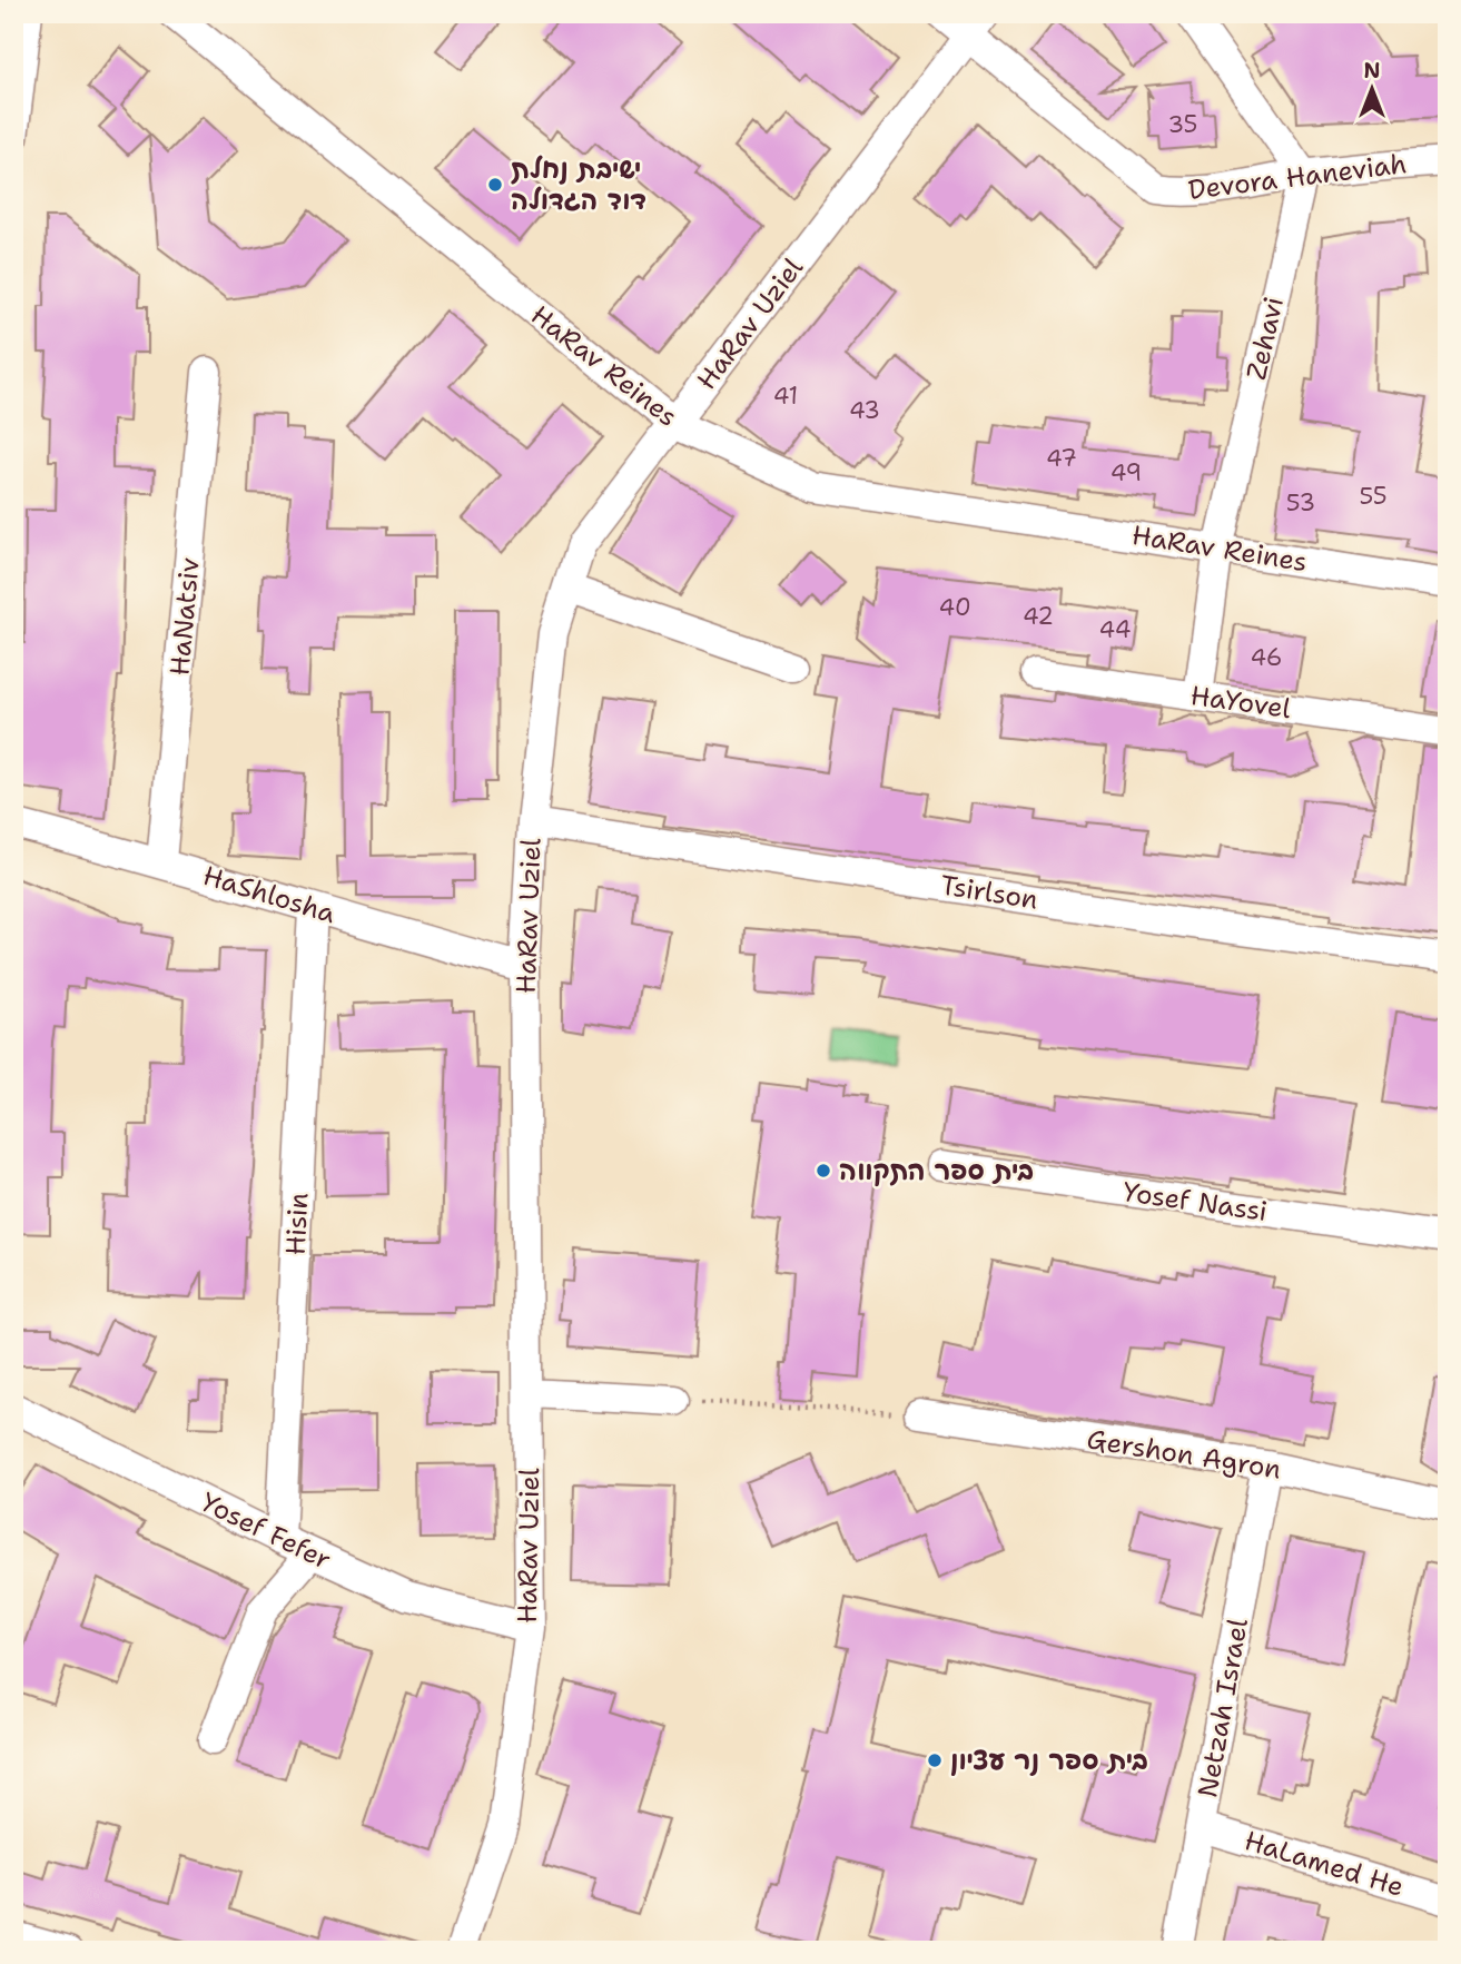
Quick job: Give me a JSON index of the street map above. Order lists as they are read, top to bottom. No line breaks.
{"streets":{"street":["Devora Haneviah","HaRav Uziel","Zehavi","HaRav Reines","HaNatsiv","HaYovel","Tsirlson","HaShlosha","Yosef Nassi","Hisin","Gershon Agron","Yosef Fefer","Netzah Israel","HaLamed He"]},"crossings":[["Devora Haneviah","HaRav Uziel"],["Devora Haneviah","Zehavi"],["HaRav Uziel","HaRav Reines"],["HaRav Uziel","Tsirlson"],["HaRav Uziel","HaShlosha"],["HaRav Uziel","Yosef Fefer"],["Zehavi","HaRav Reines"],["Zehavi","HaYovel"],["HaNatsiv","HaShlosha"],["HaShlosha","Hisin"],["Hisin","Yosef Fefer"],["Gershon Agron","Netzah Israel"],["Netzah Israel","HaLamed He"]],"places":["ישיבת נחלת דוד הגדולה","בית ספר התקווה","בית ספר נר עציון"],"house_numbers":["35","41","43","47","49","55","53","40","42","44","46"],"north":"top"}
